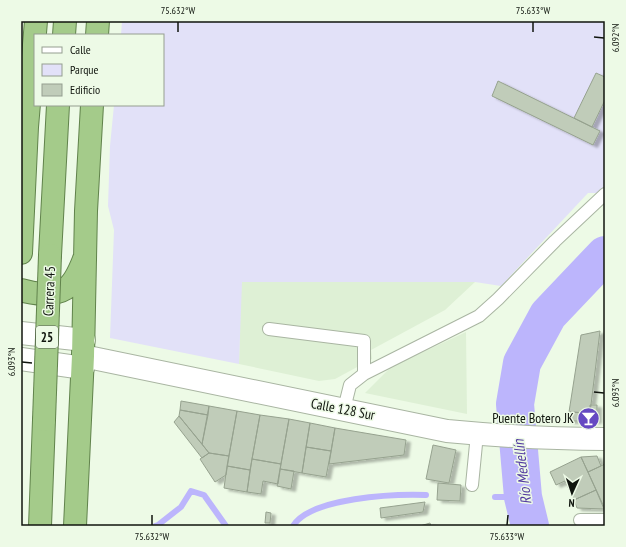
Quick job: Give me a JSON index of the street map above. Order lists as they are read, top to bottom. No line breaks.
{"streets":{"highway":["Carrera 45","25"],"street":["Calle 128 Sur"]},"water":["Río Medellín"],"places":{"bar":["Puente Botero JK"]},"legend":["Calle","Parque","Edificio"],"north":"bottom","coordinates":["75.632°W","75.633°W","6.092°N","6.093°N"]}
